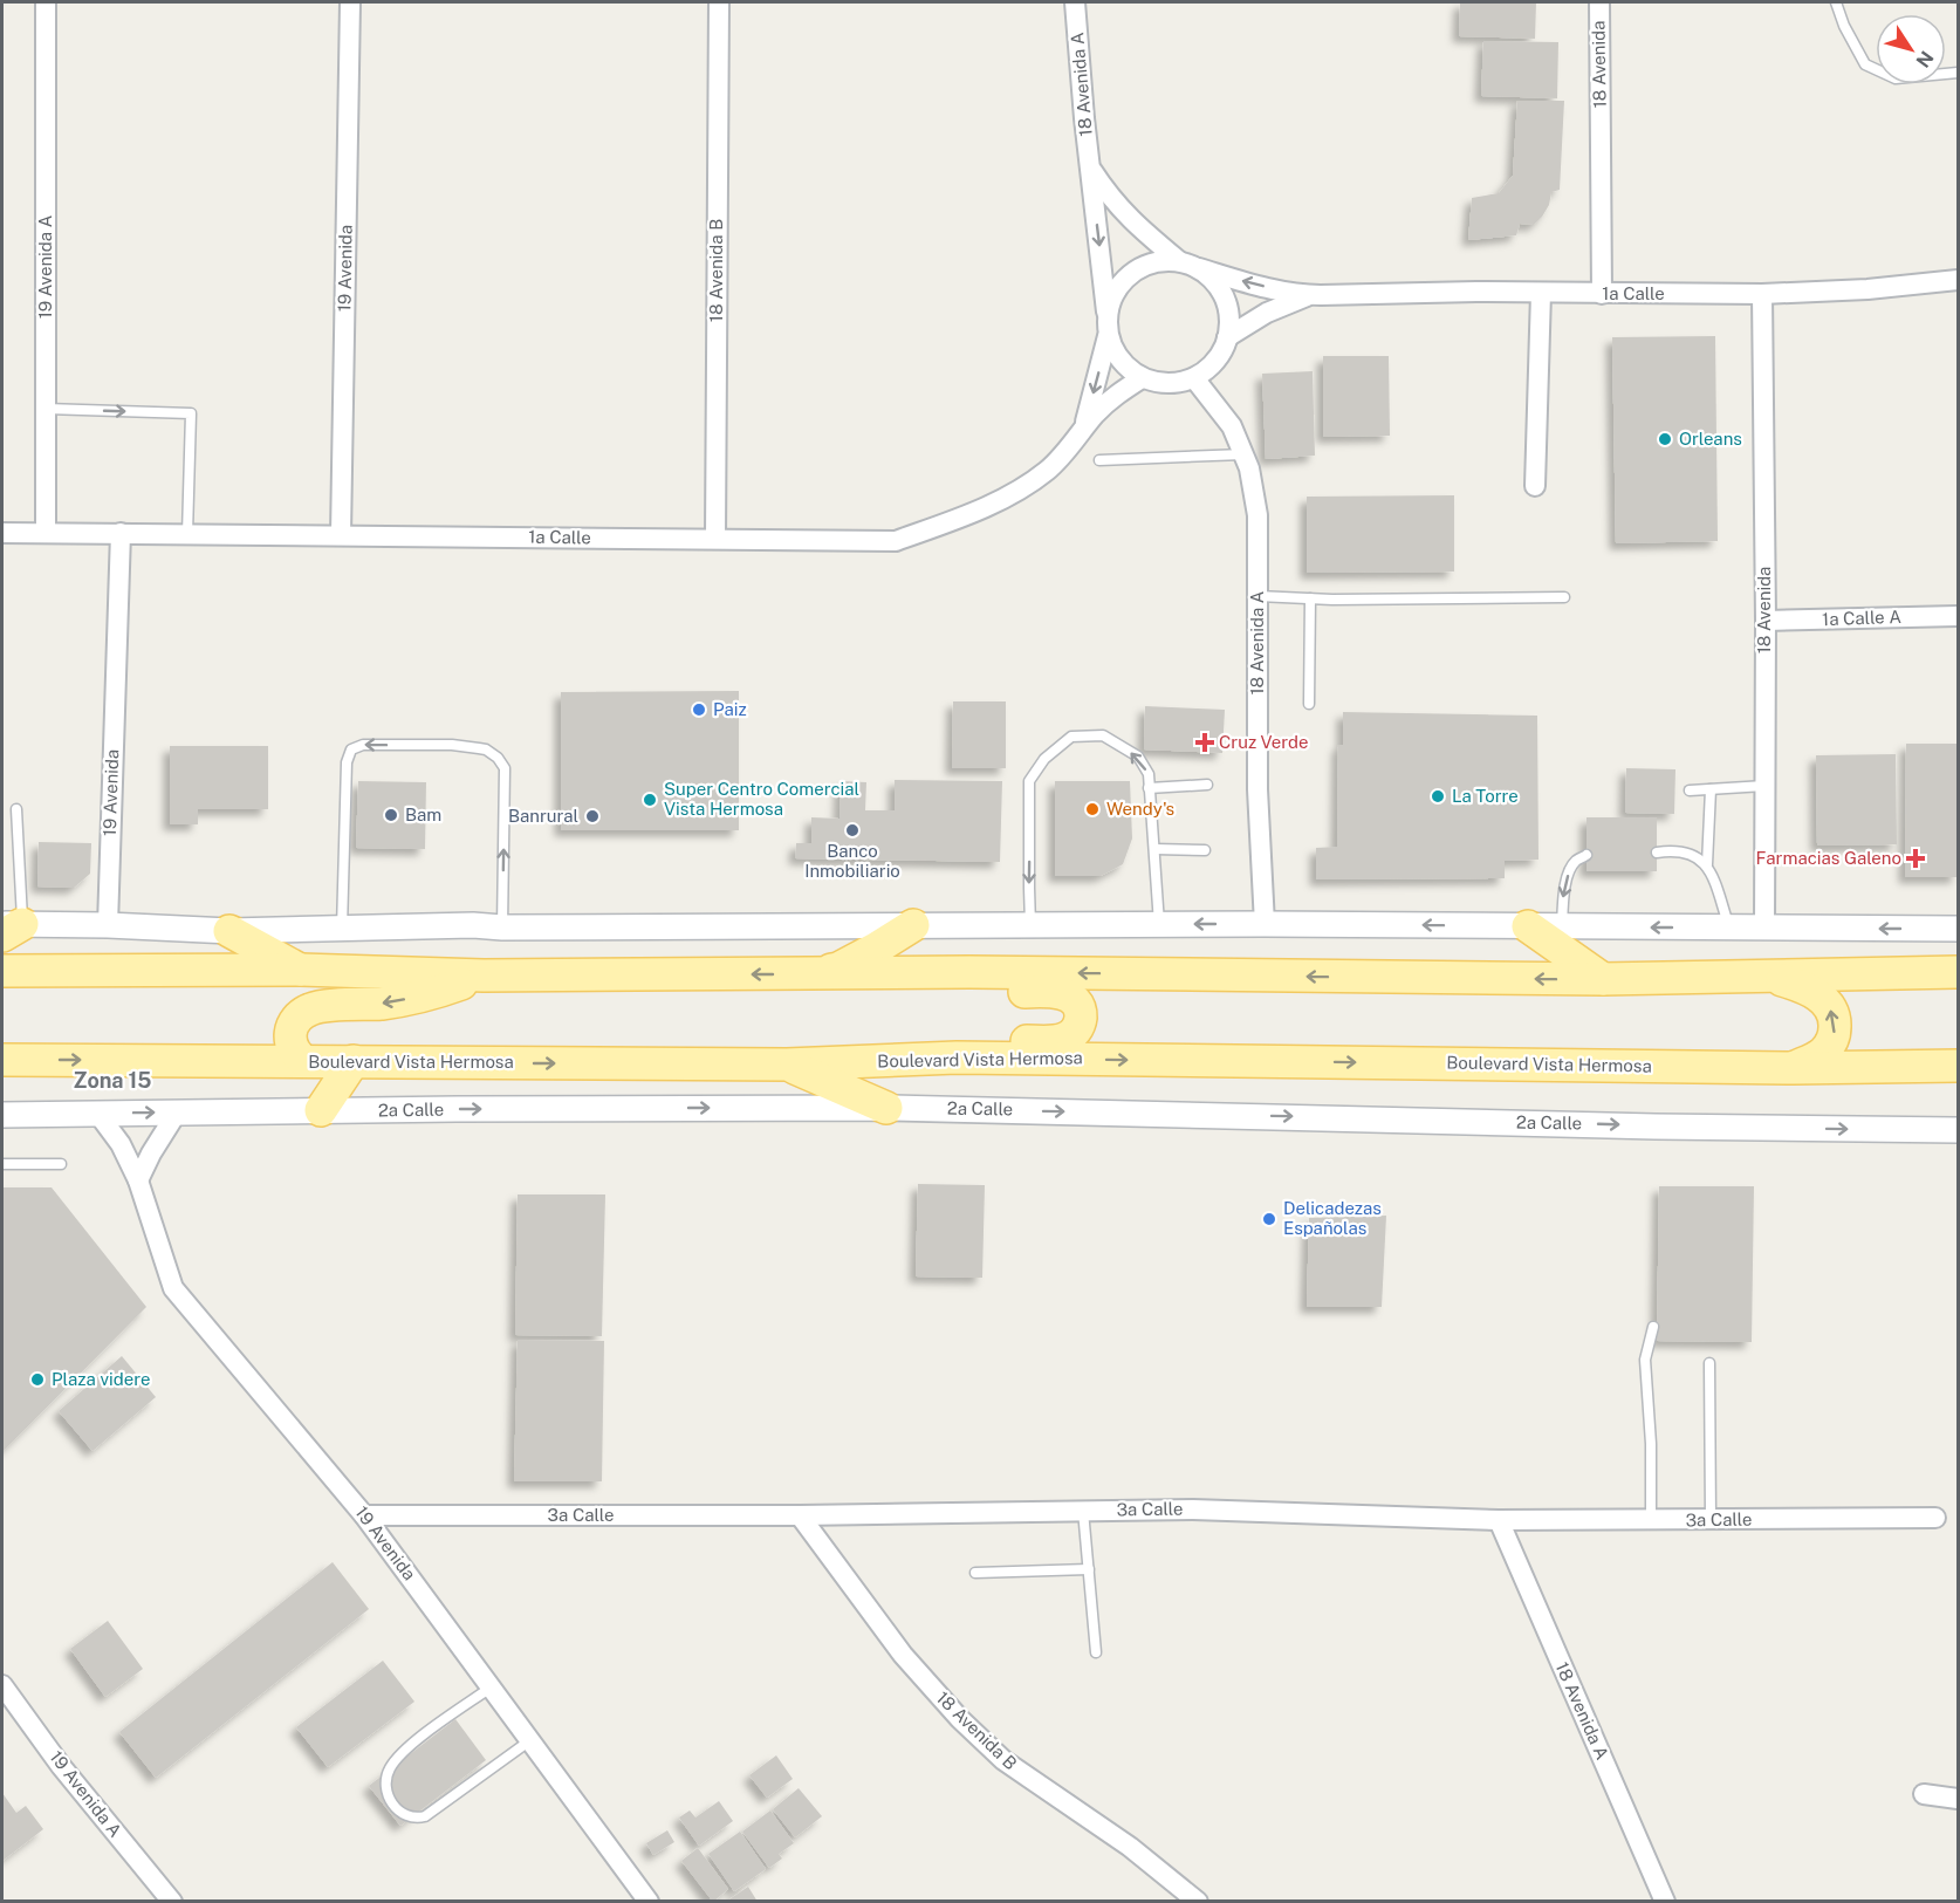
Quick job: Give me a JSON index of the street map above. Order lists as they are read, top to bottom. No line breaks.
{"streets":{"main road":["Boulevard Vista Hermosa"],"street":["18 Avenida","18 Avenida A","19 Avenida A","19 Avenida","18 Avenida B","1a Calle","1a Calle A","2a Calle","3a Calle"]},"crossings":[["18 Avenida","1a Calle"],["18 Avenida","1a Calle A"],["18 Avenida A","1a Calle"],["18 Avenida A","3a Calle"],["19 Avenida A","1a Calle"],["19 Avenida","1a Calle"],["19 Avenida","2a Calle"],["19 Avenida","3a Calle"],["18 Avenida B","1a Calle"],["18 Avenida B","3a Calle"]],"districts":["Zona 15"],"places":{"other":["Orleans","Paiz","La Torre","Super Centro Comercial Vista Hermosa","Wendy's","Bam","Banrural","Banco Inmobiliario","Delicadezas Españolas","Plaza videre"],"health":["Cruz Verde","Farmacias Galeno"]},"north":"bottom right"}
